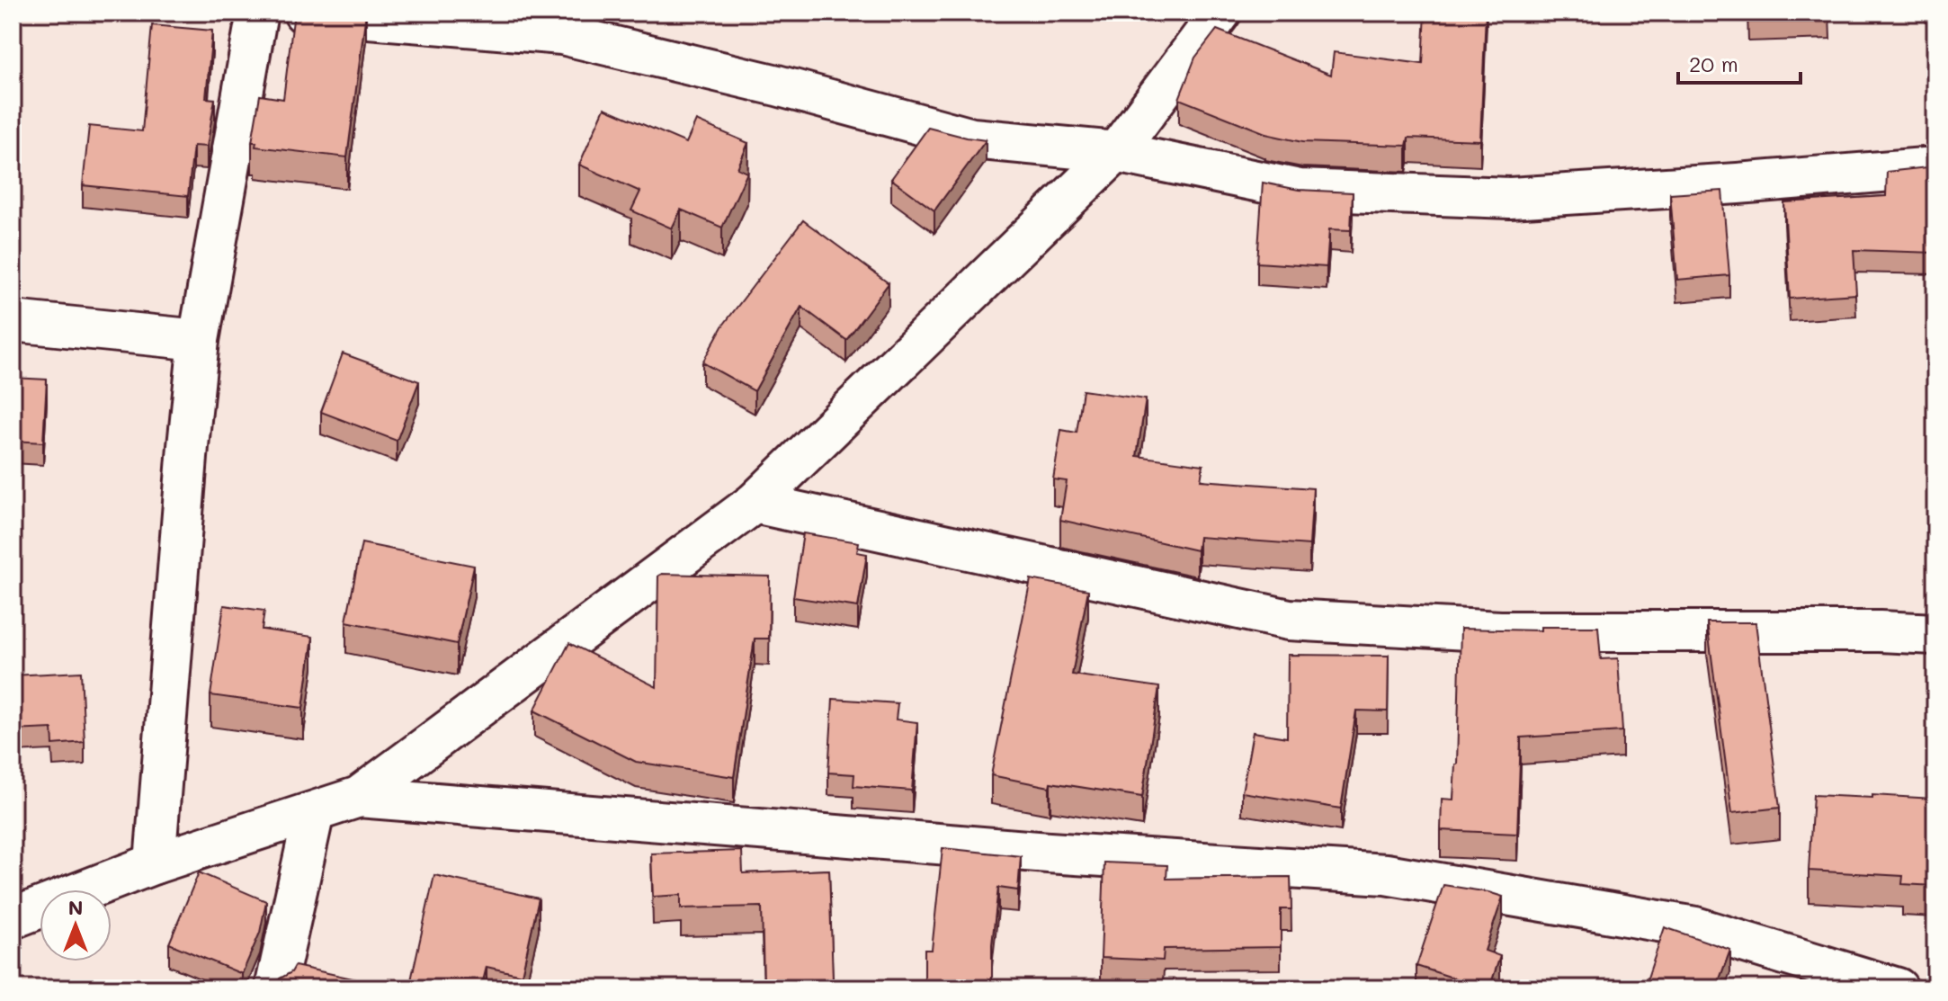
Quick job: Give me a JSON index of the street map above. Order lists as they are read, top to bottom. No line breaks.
{"scale_bar":"20 m","north":"top"}
